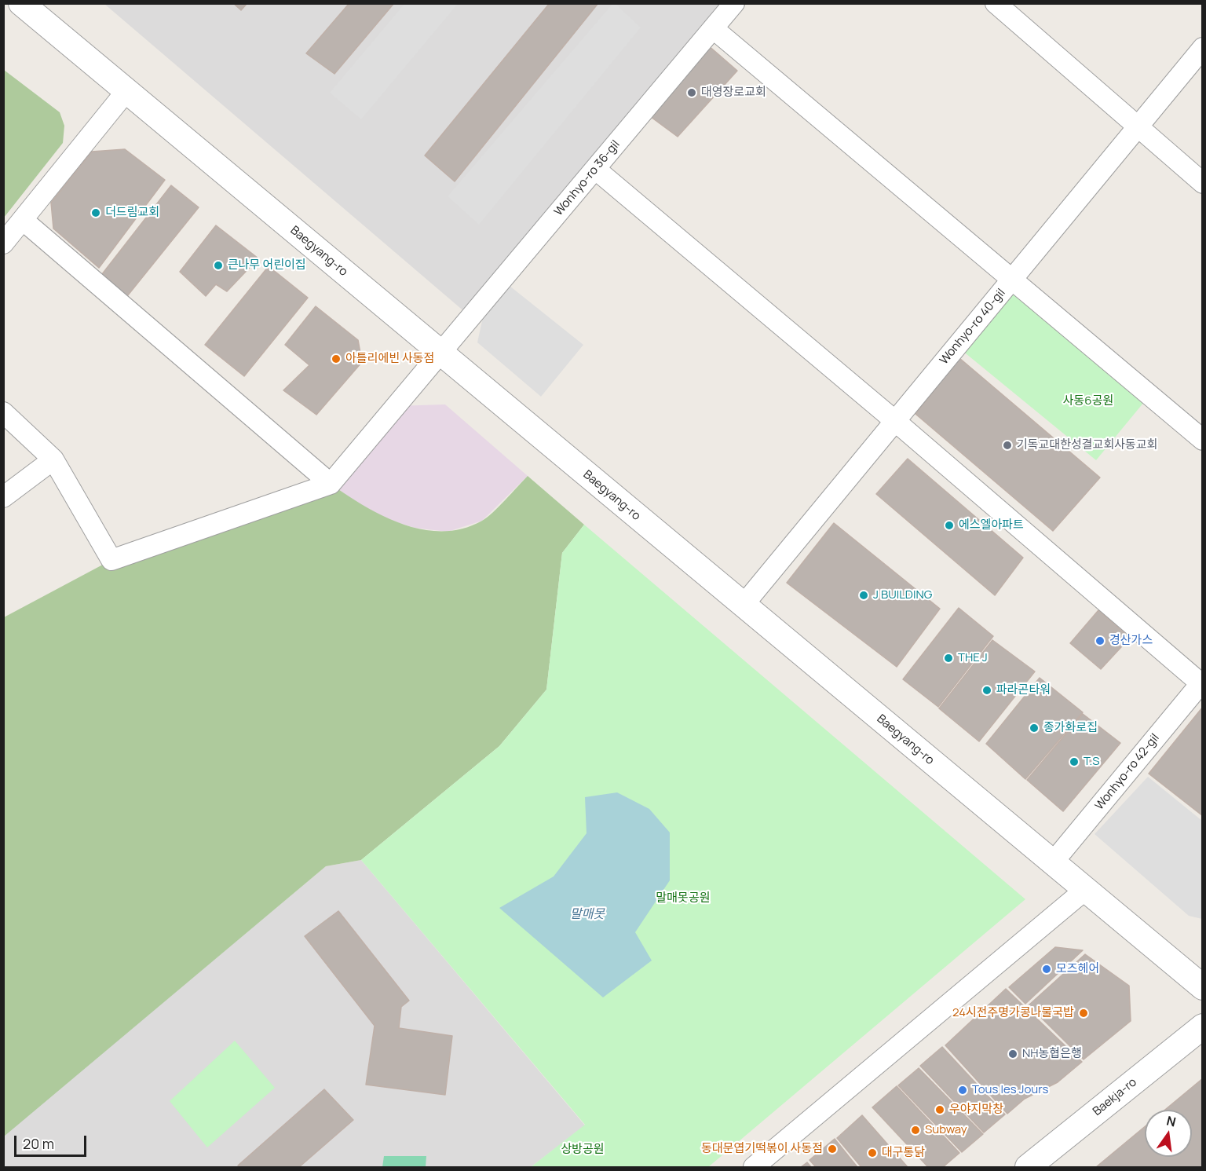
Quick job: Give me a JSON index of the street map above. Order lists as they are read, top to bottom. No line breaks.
{"streets":{"street":["Wonhyo-ro 36-gil","Baegyang-ro","Wonhyo-ro 40-gil","Wonhyo-ro 42-gil","Baekja-ro"]},"crossings":[["Wonhyo-ro 36-gil","Baegyang-ro"],["Baegyang-ro","Wonhyo-ro 40-gil"],["Baegyang-ro","Wonhyo-ro 42-gil"]],"water":["말매못"],"parks":["사동6공원","말매못공원","상방공원"],"places":["대영장로교회","더드림교회","큰나무 어린이집","아틀리에빈 사동점","기독교대한성결교회사동교회","에스엘아파트","J BUILDING","경산가스","THE J","파라곤타워","종가화로집","T.S","모즈헤어","24시전주명가콩나물국밥","NH농협은행","Tous les Jours","우야지막창","Subway","동대문엽기떡볶이 사동점","대구통닭"],"scale_bar":"20 m","north":"top"}
